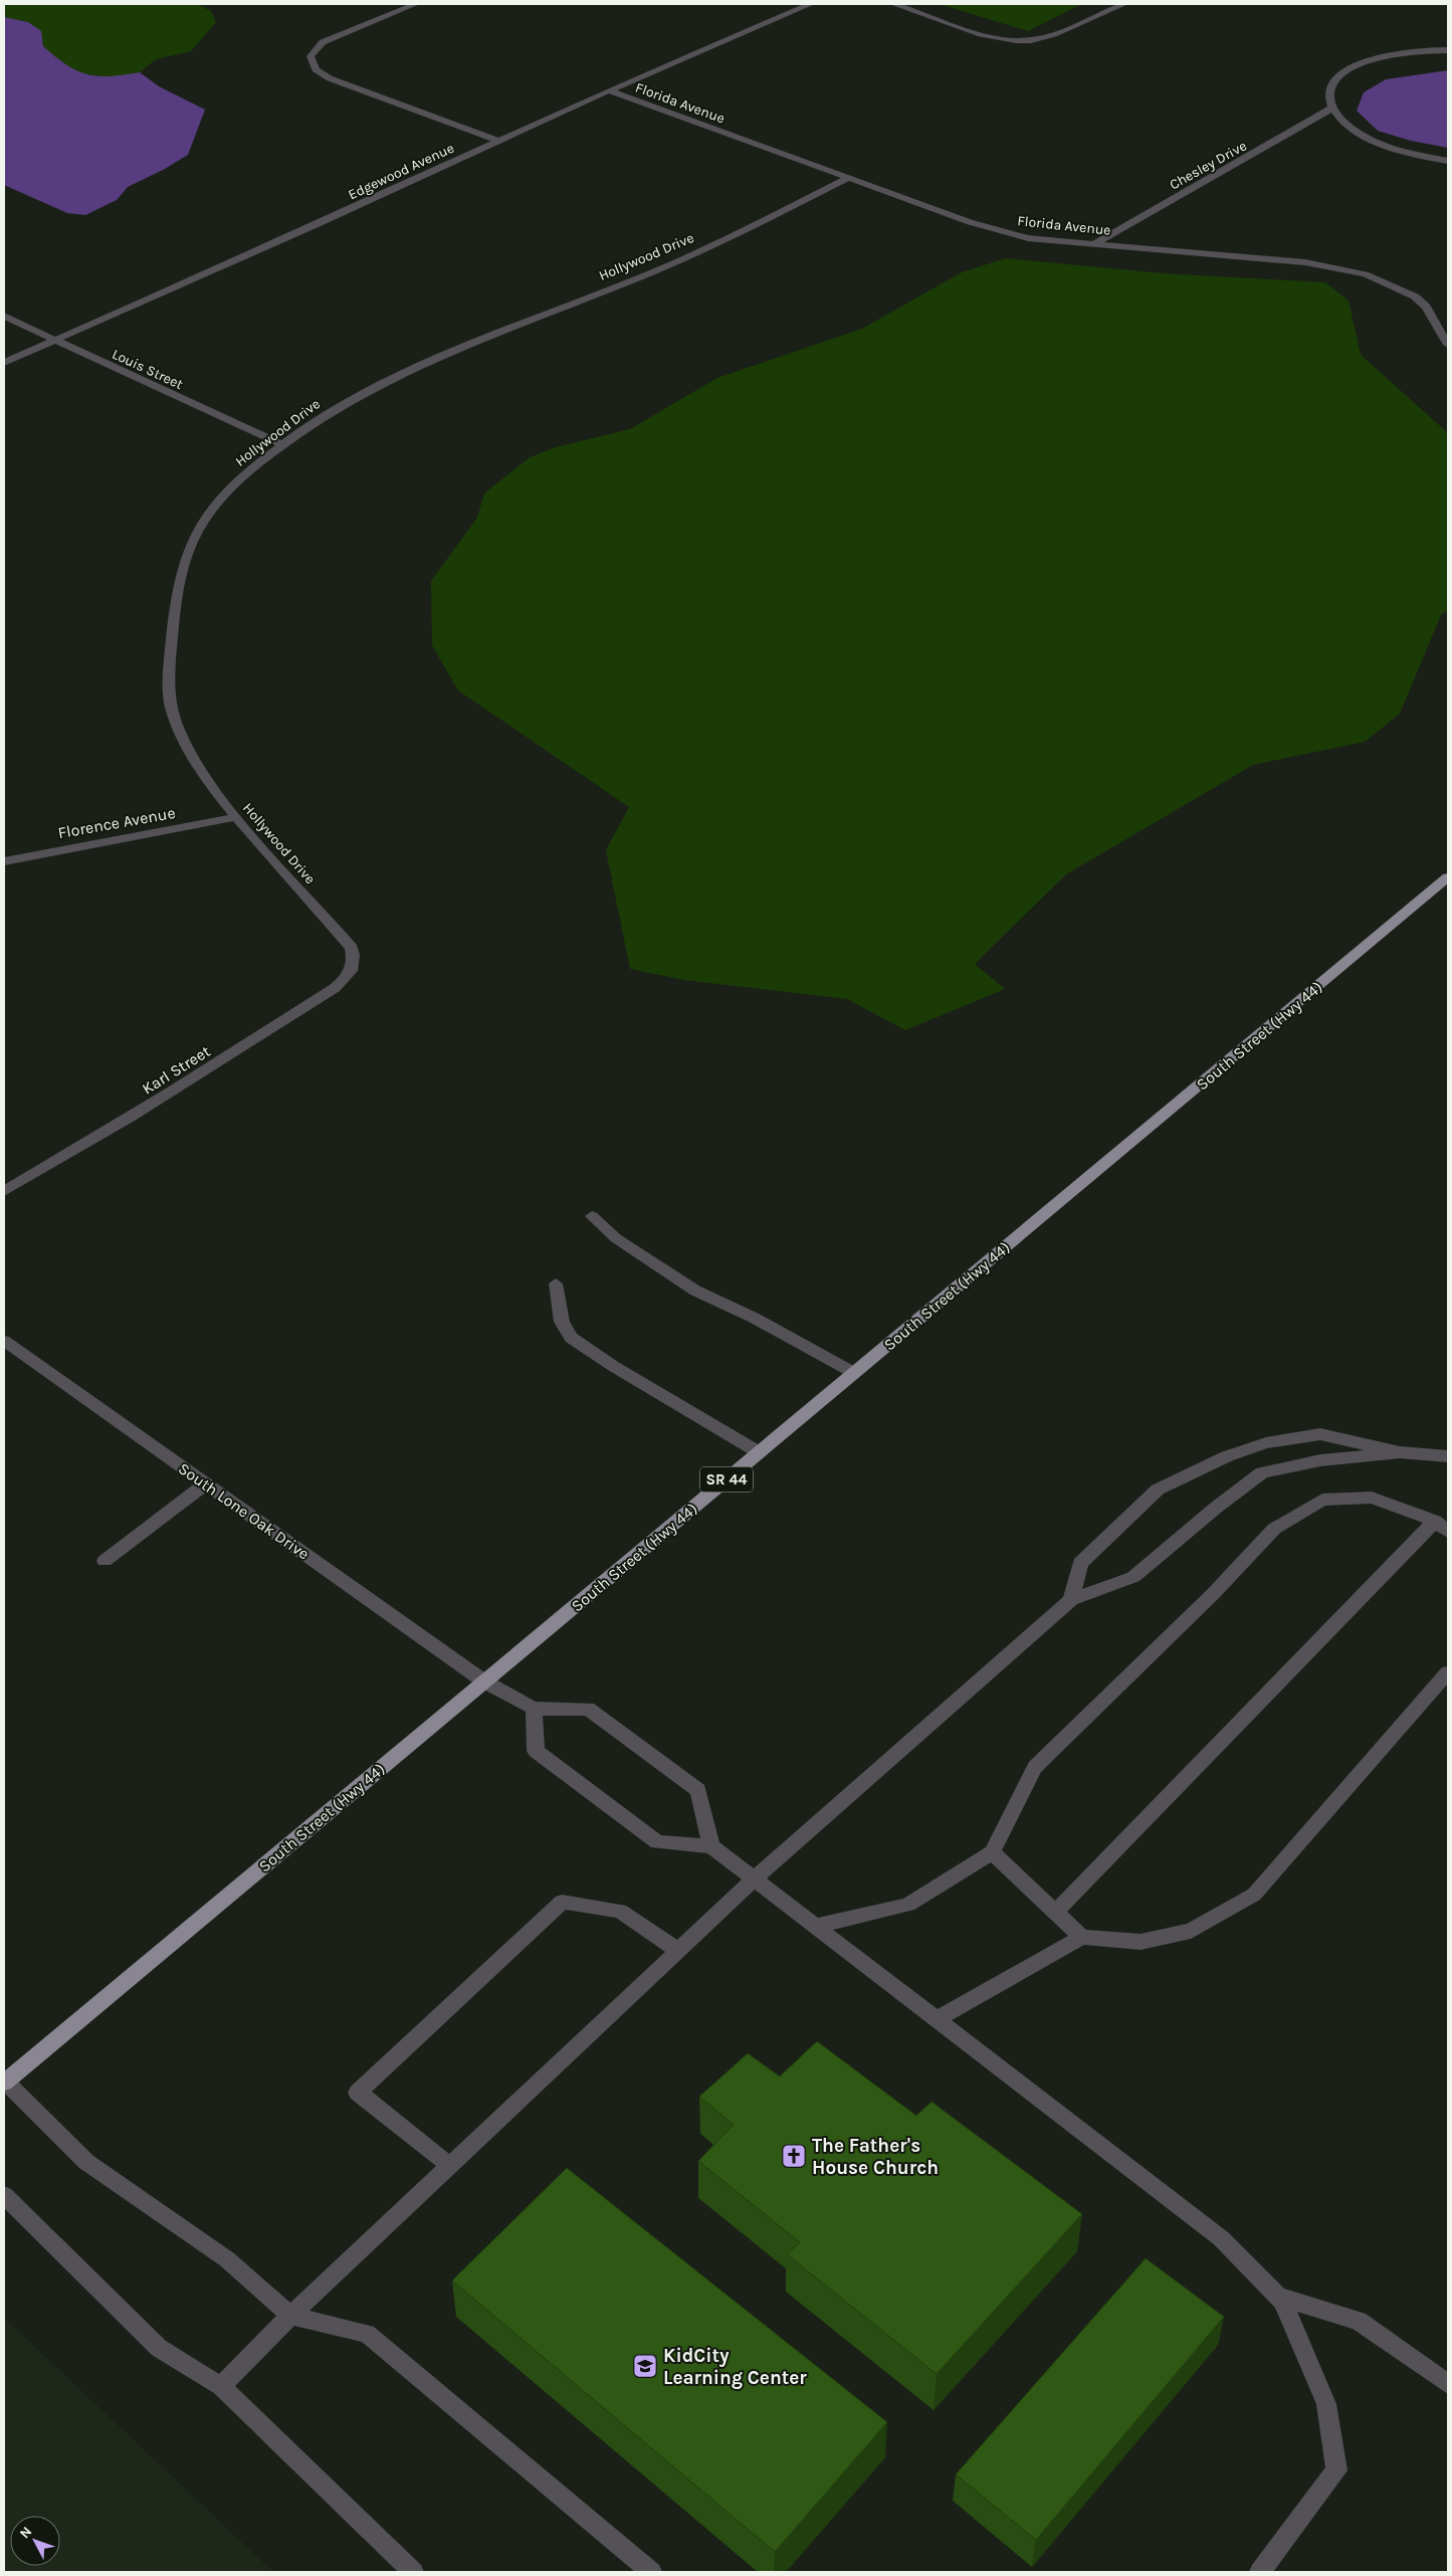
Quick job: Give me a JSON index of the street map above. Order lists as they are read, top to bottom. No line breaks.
{"streets":{"main road":["South Street (Hwy 44)","SR 44"],"street":["Florida Avenue","Chesley Drive","Edgewood Avenue","Hollywood Drive","Louis Street","Florence Avenue","Karl Street","South Lone Oak Drive"]},"crossings":[["Florida Avenue","Chesley Drive"],["Florida Avenue","Edgewood Avenue"],["Florida Avenue","Hollywood Drive"],["Edgewood Avenue","Louis Street"],["Hollywood Drive","Louis Street"],["Hollywood Drive","Florence Avenue"],["Hollywood Drive","Karl Street"],["South Street (Hwy 44)","South Lone Oak Drive"]],"places":{"church":["The Father's House Church"],"school or university":["KidCity Learning Center"]},"north":"top left"}
